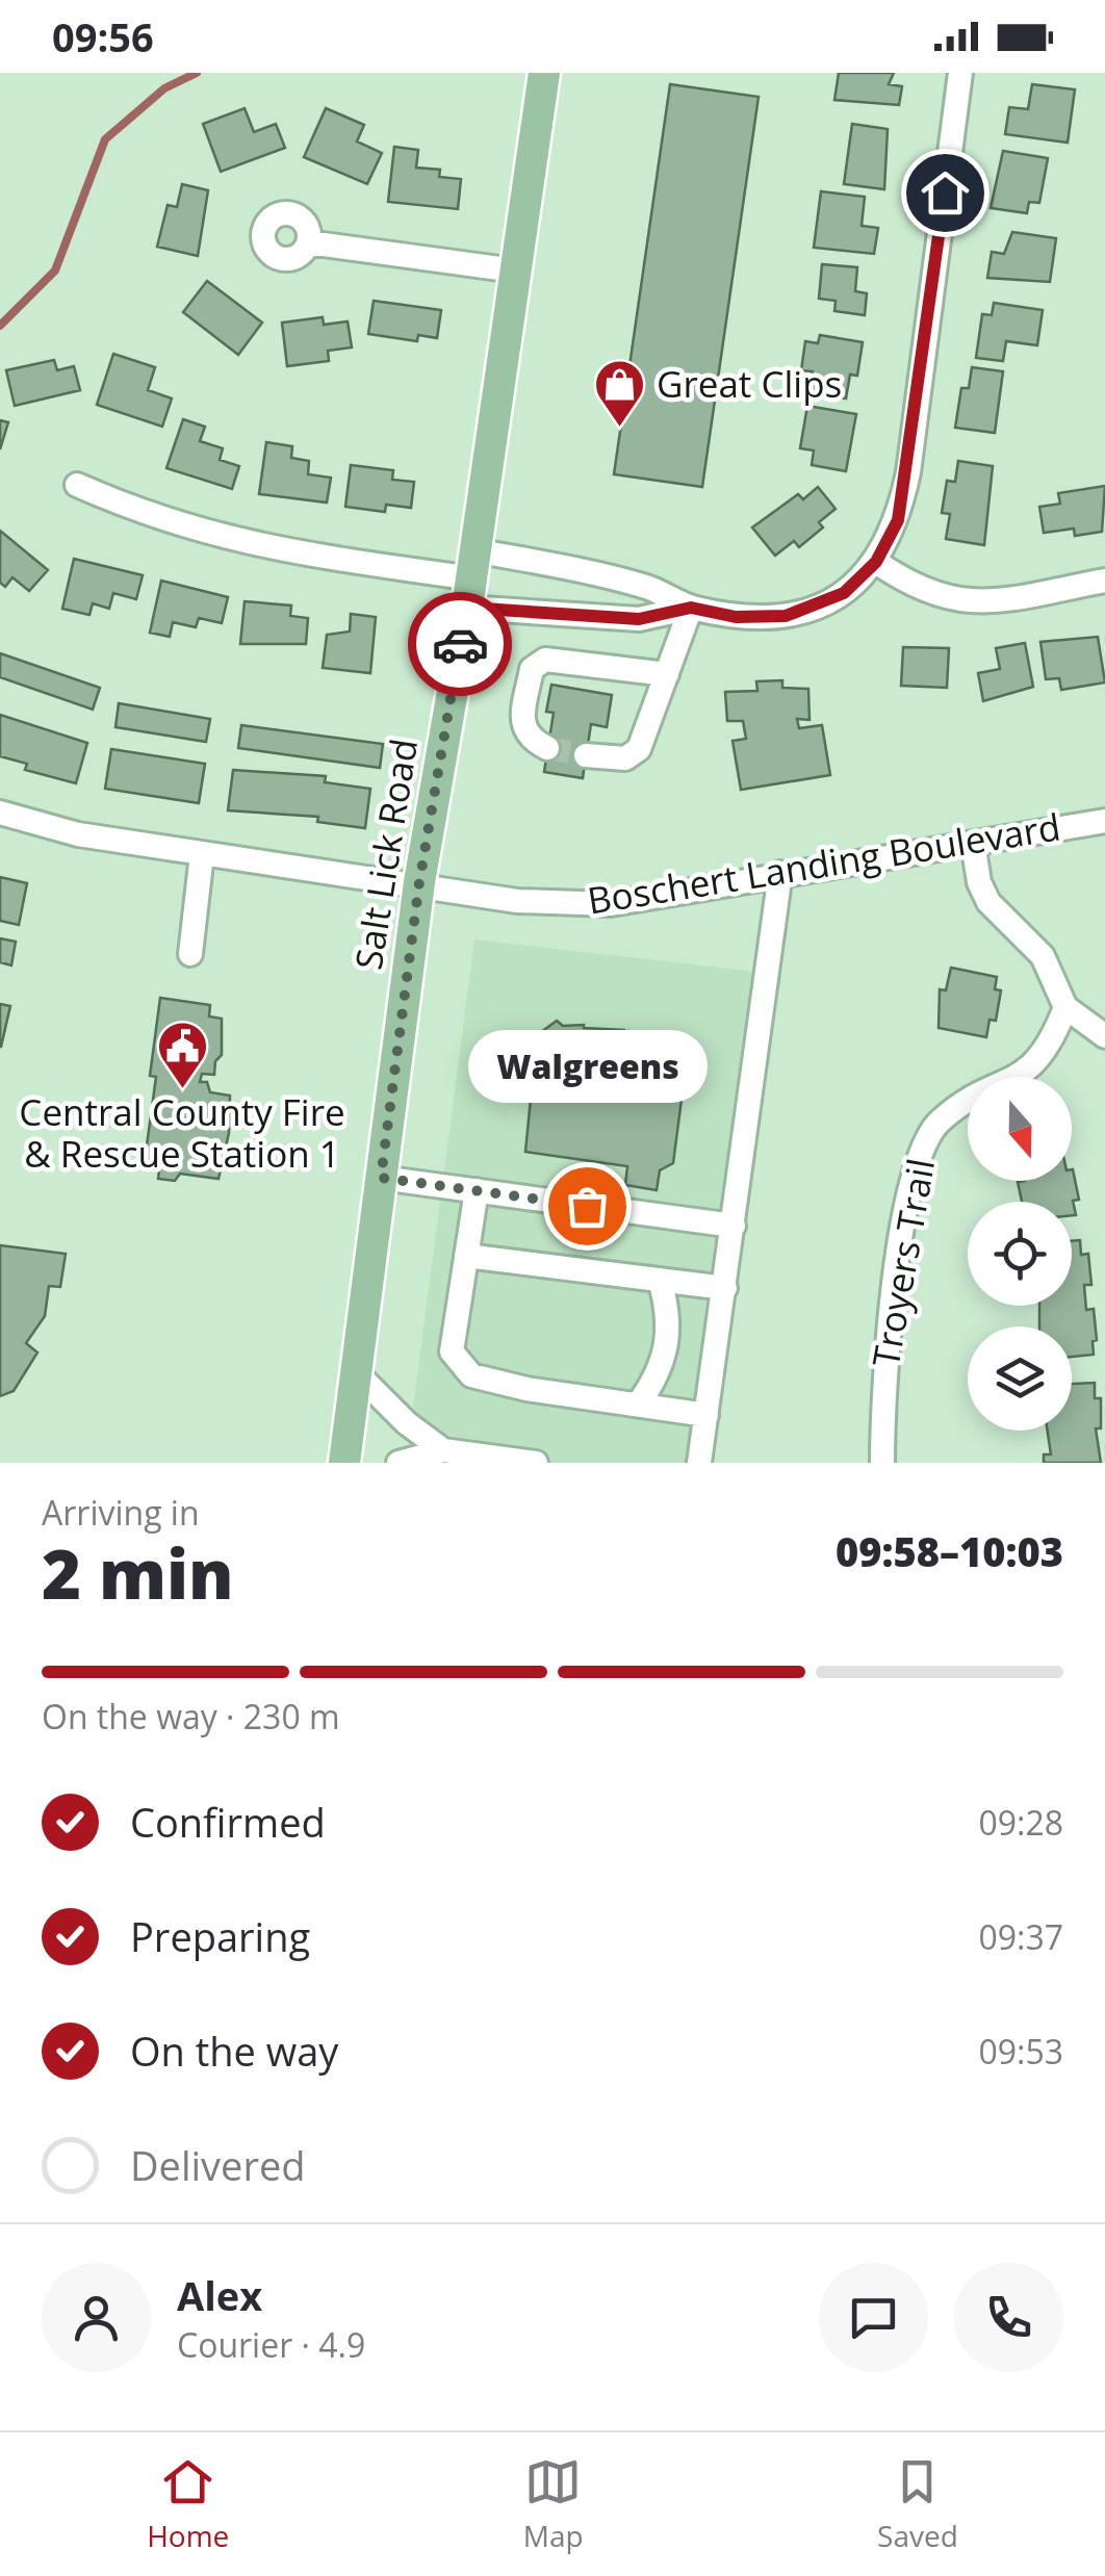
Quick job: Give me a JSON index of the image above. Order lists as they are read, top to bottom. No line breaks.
{"streets":{"main road":["Salt Lick Road"],"street":["Boschert Landing Boulevard","Troyers Trail"]},"crossings":[["Salt Lick Road","Boschert Landing Boulevard"]],"places":{"shop":["Great Clips"],"public building":["Central County Fire & Rescue Station 1"],"other":["Walgreens"]},"north":"bottom","page":{"status":"09:56","bubble":"Walgreens","heading":["2 min","Arriving in","09:58–10:03"],"panel":["Alex","Courier · 4.9"],"bar":"On the way · 230 m","list":[["Confirmed","09:28"],["Preparing","09:37"],["On the way","09:53"],"Delivered"],"tabs":["Home","Map","Saved"]}}
